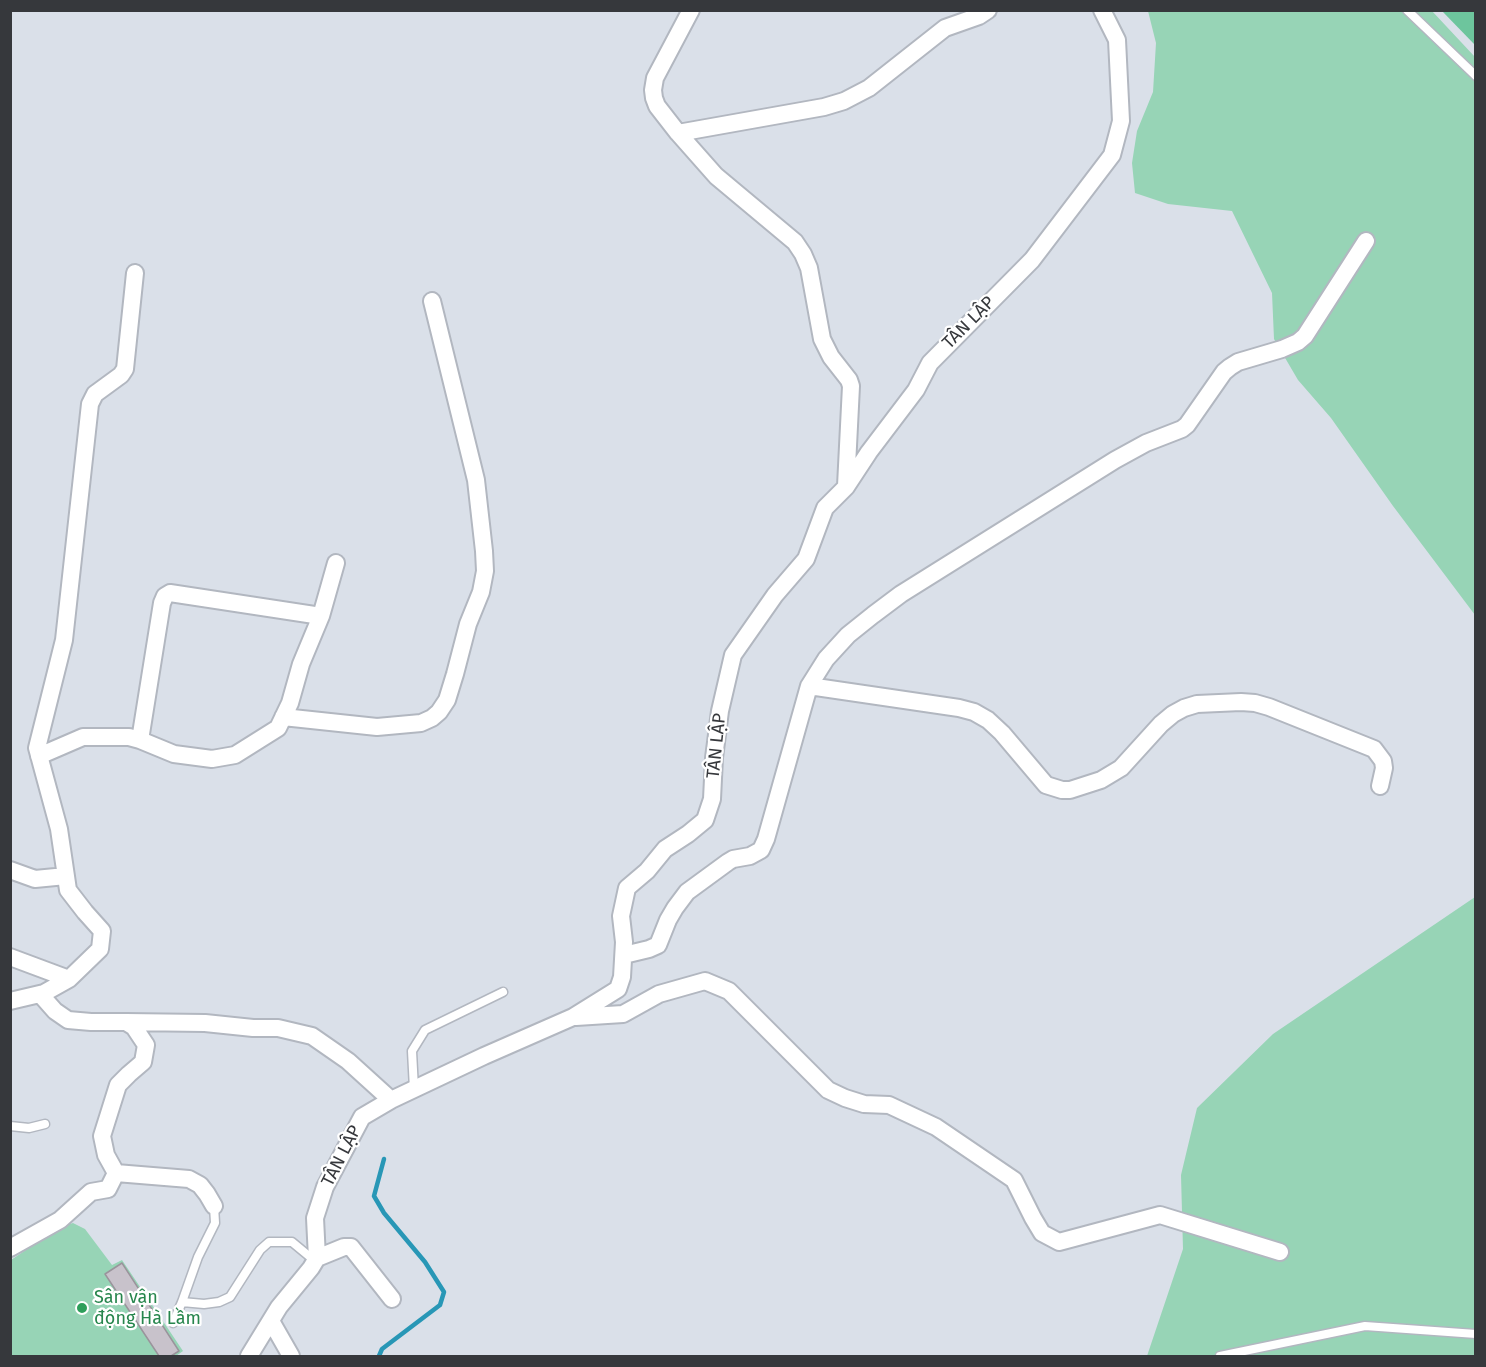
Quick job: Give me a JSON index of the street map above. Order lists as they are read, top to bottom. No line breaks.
{"streets":{"street":["TÂN LẬP"]},"places":["Sân vận động Hà Lầm"]}
